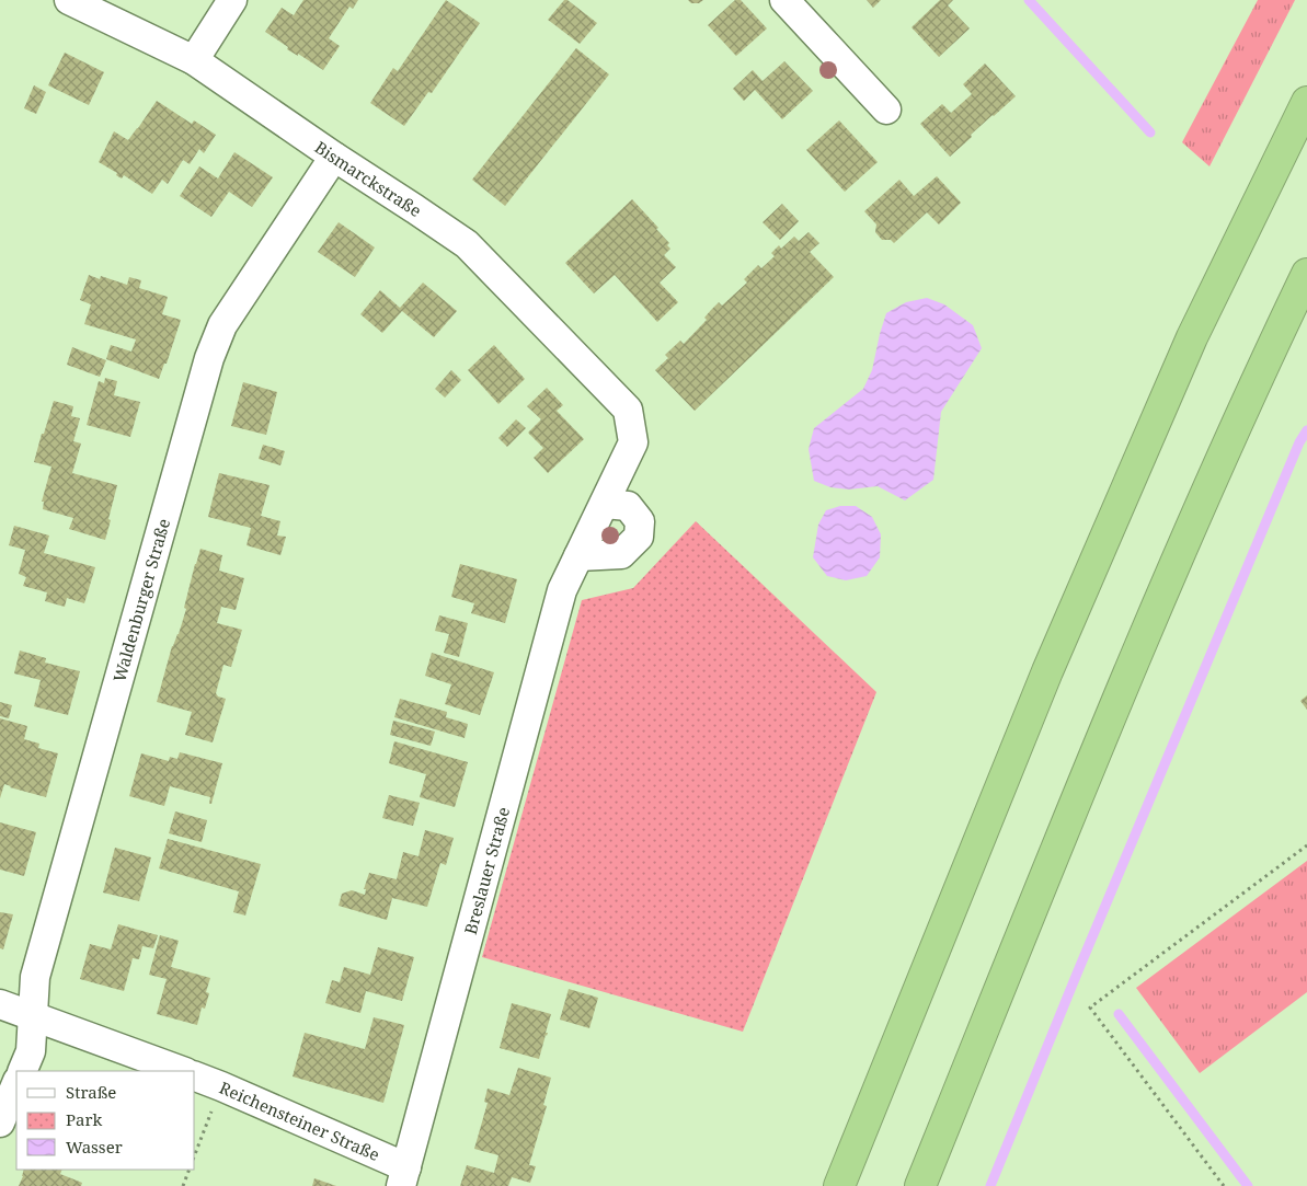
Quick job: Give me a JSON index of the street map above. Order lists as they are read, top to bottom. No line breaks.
{"streets":{"street":["Bismarckstraße","Waldenburger Straße","Breslauer Straße","Reichensteiner Straße"]},"crossings":[["Bismarckstraße","Waldenburger Straße"],["Bismarckstraße","Breslauer Straße"],["Breslauer Straße","Reichensteiner Straße"]],"legend":["Straße","Park","Wasser"]}
